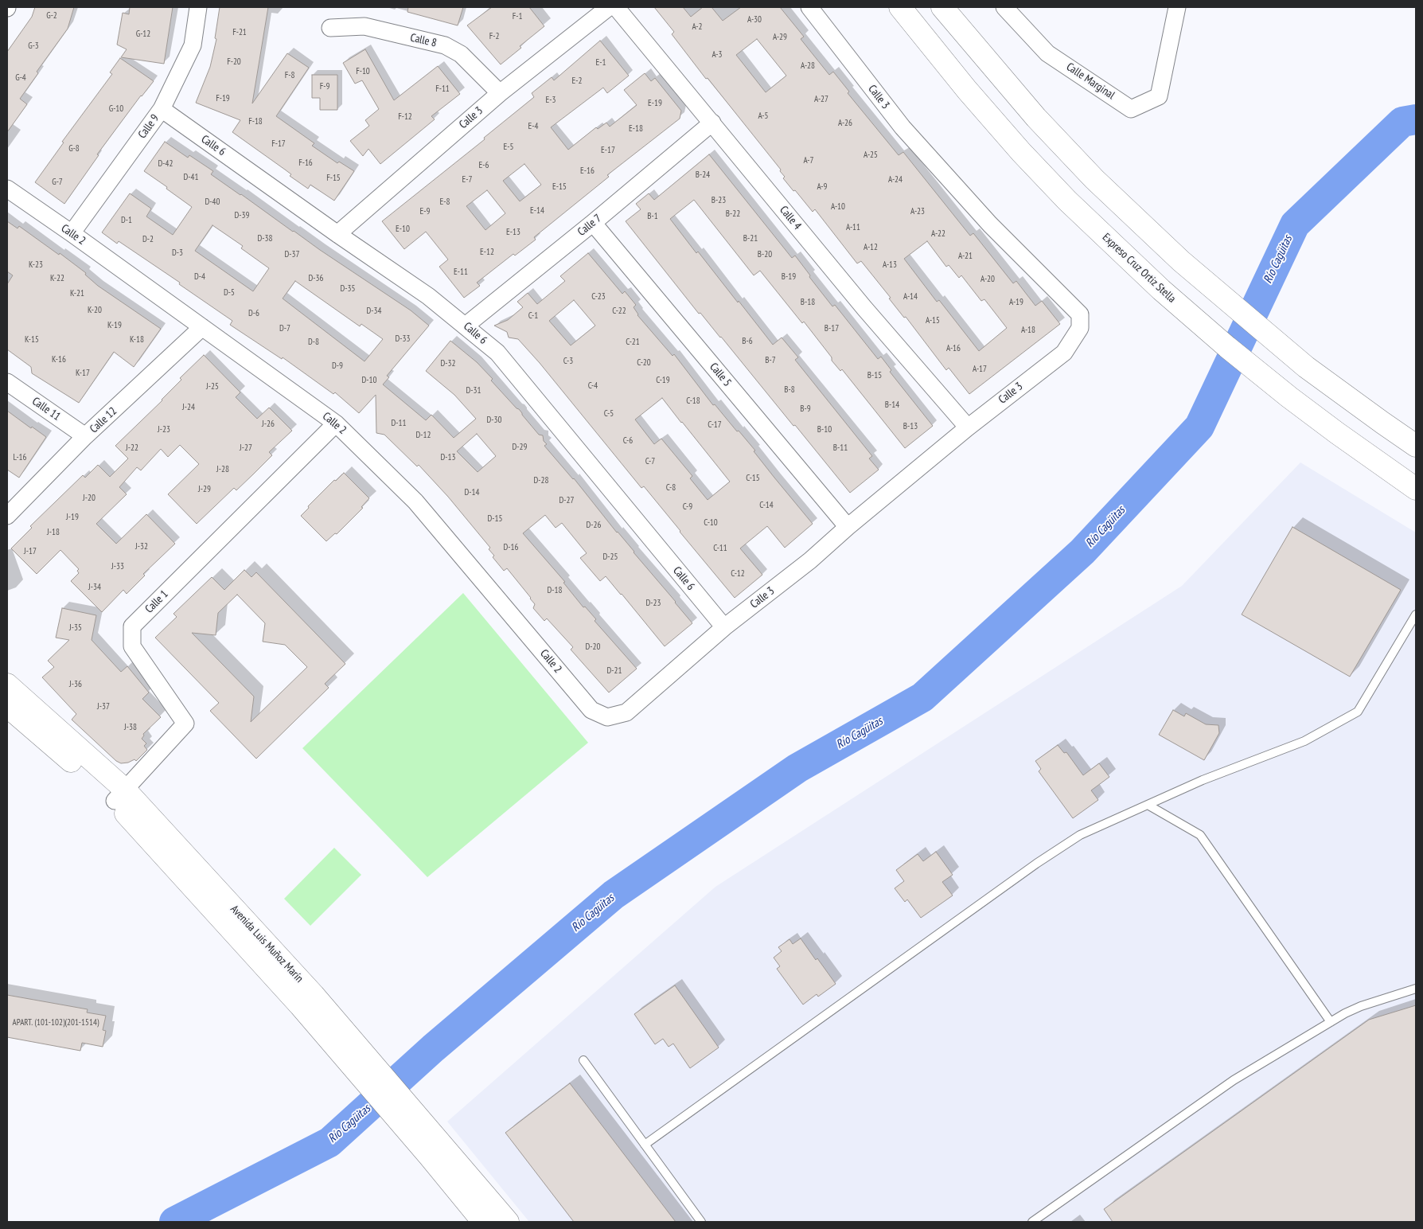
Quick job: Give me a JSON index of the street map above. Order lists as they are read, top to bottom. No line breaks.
{"streets":{"main road":["Expreso Cruz Ortiz Stella","Avenida Luis Muñoz Marín"],"street":["Calle 8","Calle Marginal","Calle 3","Calle 9","Calle 6","Calle 4","Calle 7","Calle 2","Calle 5","Calle 11","Calle 12","Calle 1"]},"crossings":[["Calle 8","Calle 3"],["Calle 3","Calle 6"],["Calle 3","Calle 4"],["Calle 3","Calle 2"],["Calle 3","Calle 5"],["Calle 9","Calle 6"],["Calle 9","Calle 2"],["Calle 6","Calle 7"],["Calle 4","Calle 7"],["Calle 7","Calle 5"],["Calle 2","Calle 12"],["Calle 2","Calle 1"],["Calle 11","Calle 12"],["Calle 1","Avenida Luis Muñoz Marín"]],"water":["Río Cagüitas"],"house_numbers":["G-2","F-1","A-30","A-2","F-21","G-12","F-2","A-29","G-3","A-3","F-20","E-1","A-28","F-10","F-8","G-4","E-2","F-9","F-11","F-19","A-27","E-3","E-19","G-10","A-5","F-12","F-18","A-26","E-4","E-18","F-17","E-5","G-8","E-17","A-25","A-7","F-16","D-42","E-6","E-16","B-24","D-41","F-15","E-7","A-24","G-7","E-15","A-9","B-23","D-40","E-8","A-10","E-14","E-9","A-23","B-22","D-39","B-1","D-1","A-11","E-10","E-13","A-22","D-38","B-21","D-2","A-12","E-12","D-3","D-37","B-20","A-21","K-23","A-13","E-11","D-4","B-19","K-22","D-36","A-20","D-35","D-5","K-21","C-23","A-14","B-18","A-19","K-20","D-34","C-22","D-6","C-1","A-15","K-19","D-7","B-17","A-18","D-33","K-15","K-18","B-6","D-8","C-21","A-16","K-16","B-7","C-3","C-20","D-32","D-9","A-17","K-17","B-15","D-10","C-19","C-4","J-25","B-8","D-31","C-18","B-14","J-24","B-9","C-5","D-30","D-11","J-26","C-17","B-13","J-23","B-10","D-12","C-6","D-29","J-22","J-27","B-11","L-16","D-13","C-7","J-28","C-15","D-28","C-8","J-29","D-14","J-20","D-27","C-14","C-9","J-19","D-15","C-10","D-26","J-18","J-32","D-16","C-11","J-17","D-25","J-33","C-12","J-34","D-18","D-23","J-35","D-20","D-21","J-36","J-37","J-38","APART. (101-102)(201-1514)"]}
